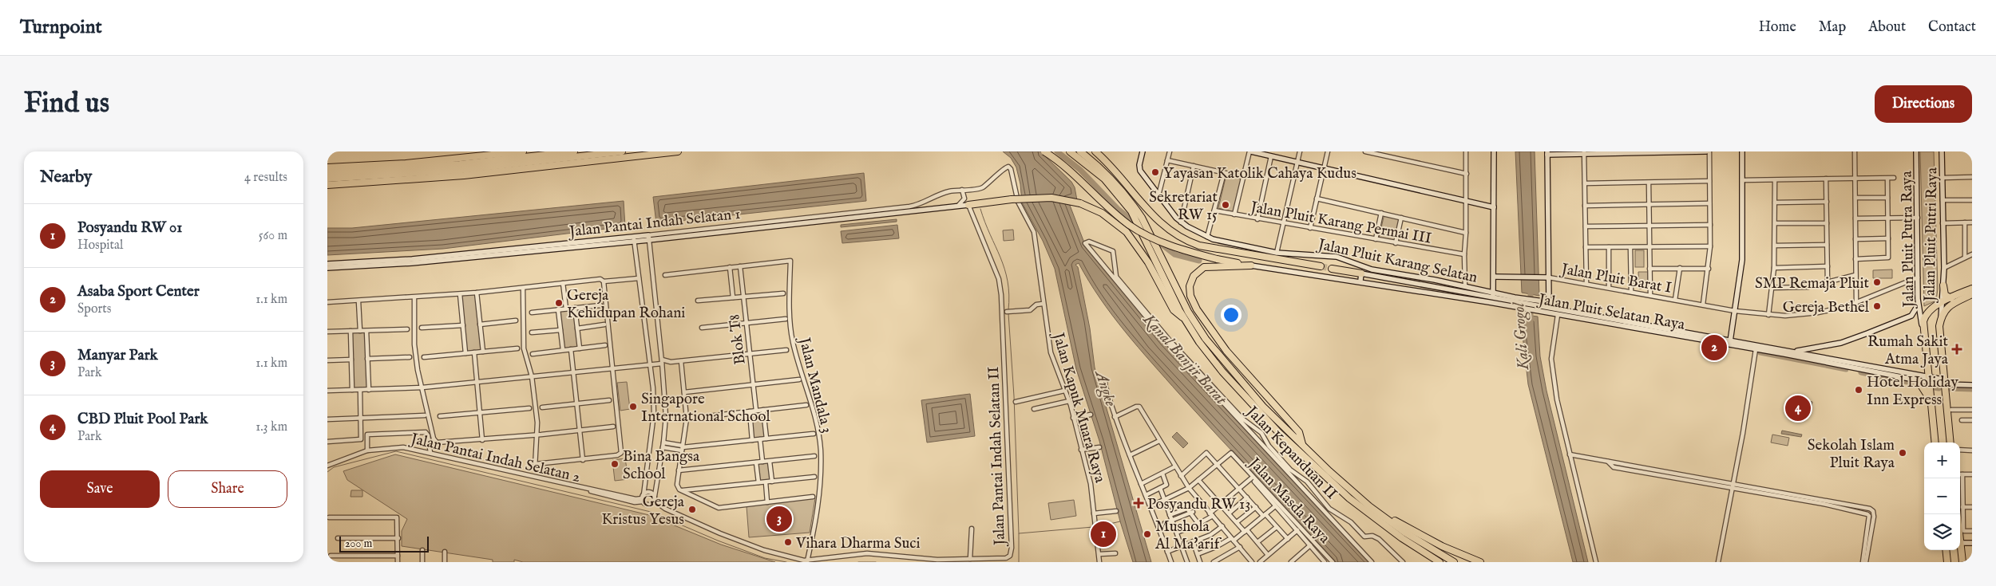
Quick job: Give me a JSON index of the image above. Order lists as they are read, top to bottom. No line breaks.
{"streets":{"street":["Jalan Pantai Indah Selatan 1","Jalan Pluit Karang Permai III","Jalan Pluit Putri Raya","Jalan Pluit Putra Raya","Jalan Pluit Karang Selatan","Jalan Pluit Barat I","Jalan Pluit Selatan Raya","Blok T8","Jalan Mandala 3","Jalan Kapuk Muara Raya","Jalan Kepanduan II","Jalan Pantai Indah Selatan II","Jalan Pantai Indah Selatan 2","Jalan Masda Raya"]},"crossings":[["Jalan Pantai Indah Selatan 1","Jalan Kapuk Muara Raya"],["Jalan Pantai Indah Selatan 1","Jalan Pantai Indah Selatan II"],["Jalan Pluit Putra Raya","Jalan Pluit Barat I"],["Jalan Pluit Putra Raya","Jalan Pluit Selatan Raya"],["Jalan Pluit Karang Selatan","Jalan Pluit Selatan Raya"],["Blok T8","Jalan Mandala 3"],["Jalan Mandala 3","Jalan Pantai Indah Selatan II"]],"water":["Kali Grogol","Kanal Banjir Barat","Angke"],"places":{"other":["Yayasan Katolik Cahaya Kudus","Sekretariat RW 15","SMP Remaja Pluit","Gereja Kehidupan Rohani","Gereja Bethel","Hotel Holiday Inn Express","Singapore International School","Sekolah Islam Pluit Raya","Bina Bangsa School","Gereja Kristus Yesus","Mushola Al Ma'arif","Vihara Dharma Suci"],"health":["Rumah Sakit Atma Jaya","Posyandu RW 13"]},"scale_bar":"200 m","page":{"header":"Turnpoint","nav":["Home","Map","About","Contact"],"buttons":["Directions",["Save","Share"]],"title":"Find us","heading":["Nearby","4 results"],"list":[{"mark":"1","name":"Posyandu RW 01","note":"Hospital","value":"560 m"},{"mark":"2","name":"Asaba Sport Center","note":"Sports","value":"1.1 km"},{"mark":"3","name":"Manyar Park","note":"Park","value":"1.1 km"},{"mark":"4","name":"CBD Pluit Pool Park","note":"Park","value":"1.3 km"}],"pins":["2","4","3","1"],"map_buttons":["+","−"],"scale":"200 m"}}
